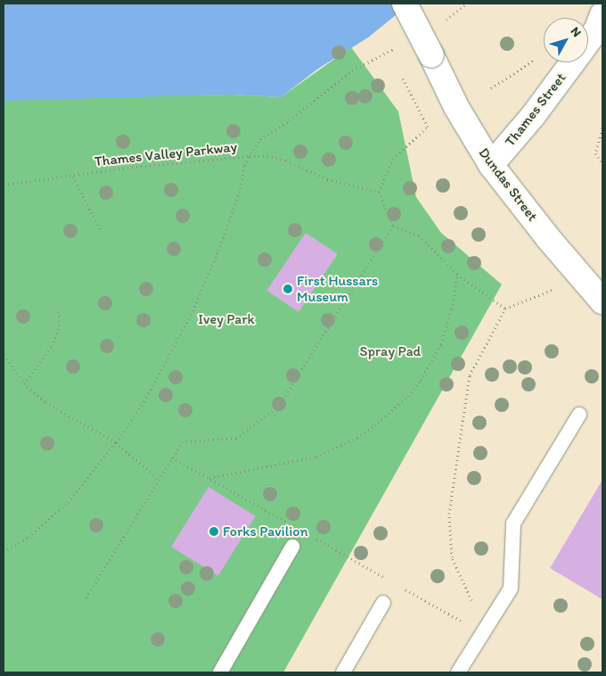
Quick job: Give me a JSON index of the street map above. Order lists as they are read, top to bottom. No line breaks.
{"streets":{"main road":["Thames Street","Dundas Street"],"path":["Thames Valley Parkway"]},"crossings":[["Thames Street","Dundas Street"]],"parks":["Ivey Park","Spray Pad"],"places":["First Hussars Museum","Forks Pavilion"],"north":"top right"}
